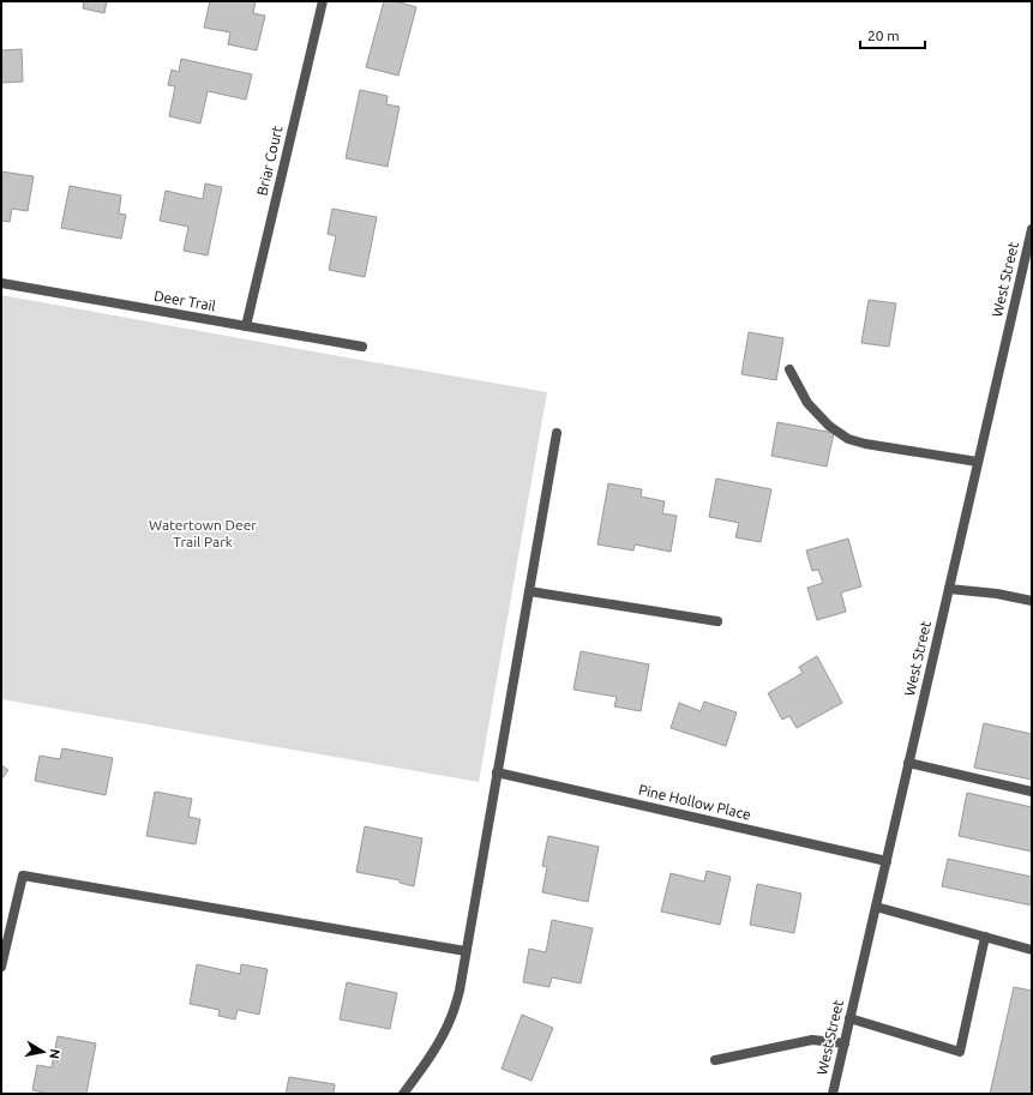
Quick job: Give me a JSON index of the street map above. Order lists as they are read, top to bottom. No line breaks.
{"streets":{"street":["Briar Court","West Street","Deer Trail","Pine Hollow Place"]},"crossings":[["Briar Court","Deer Trail"],["West Street","Pine Hollow Place"]],"parks":["Watertown Deer Trail Park"],"scale_bar":"20 m","north":"right"}
